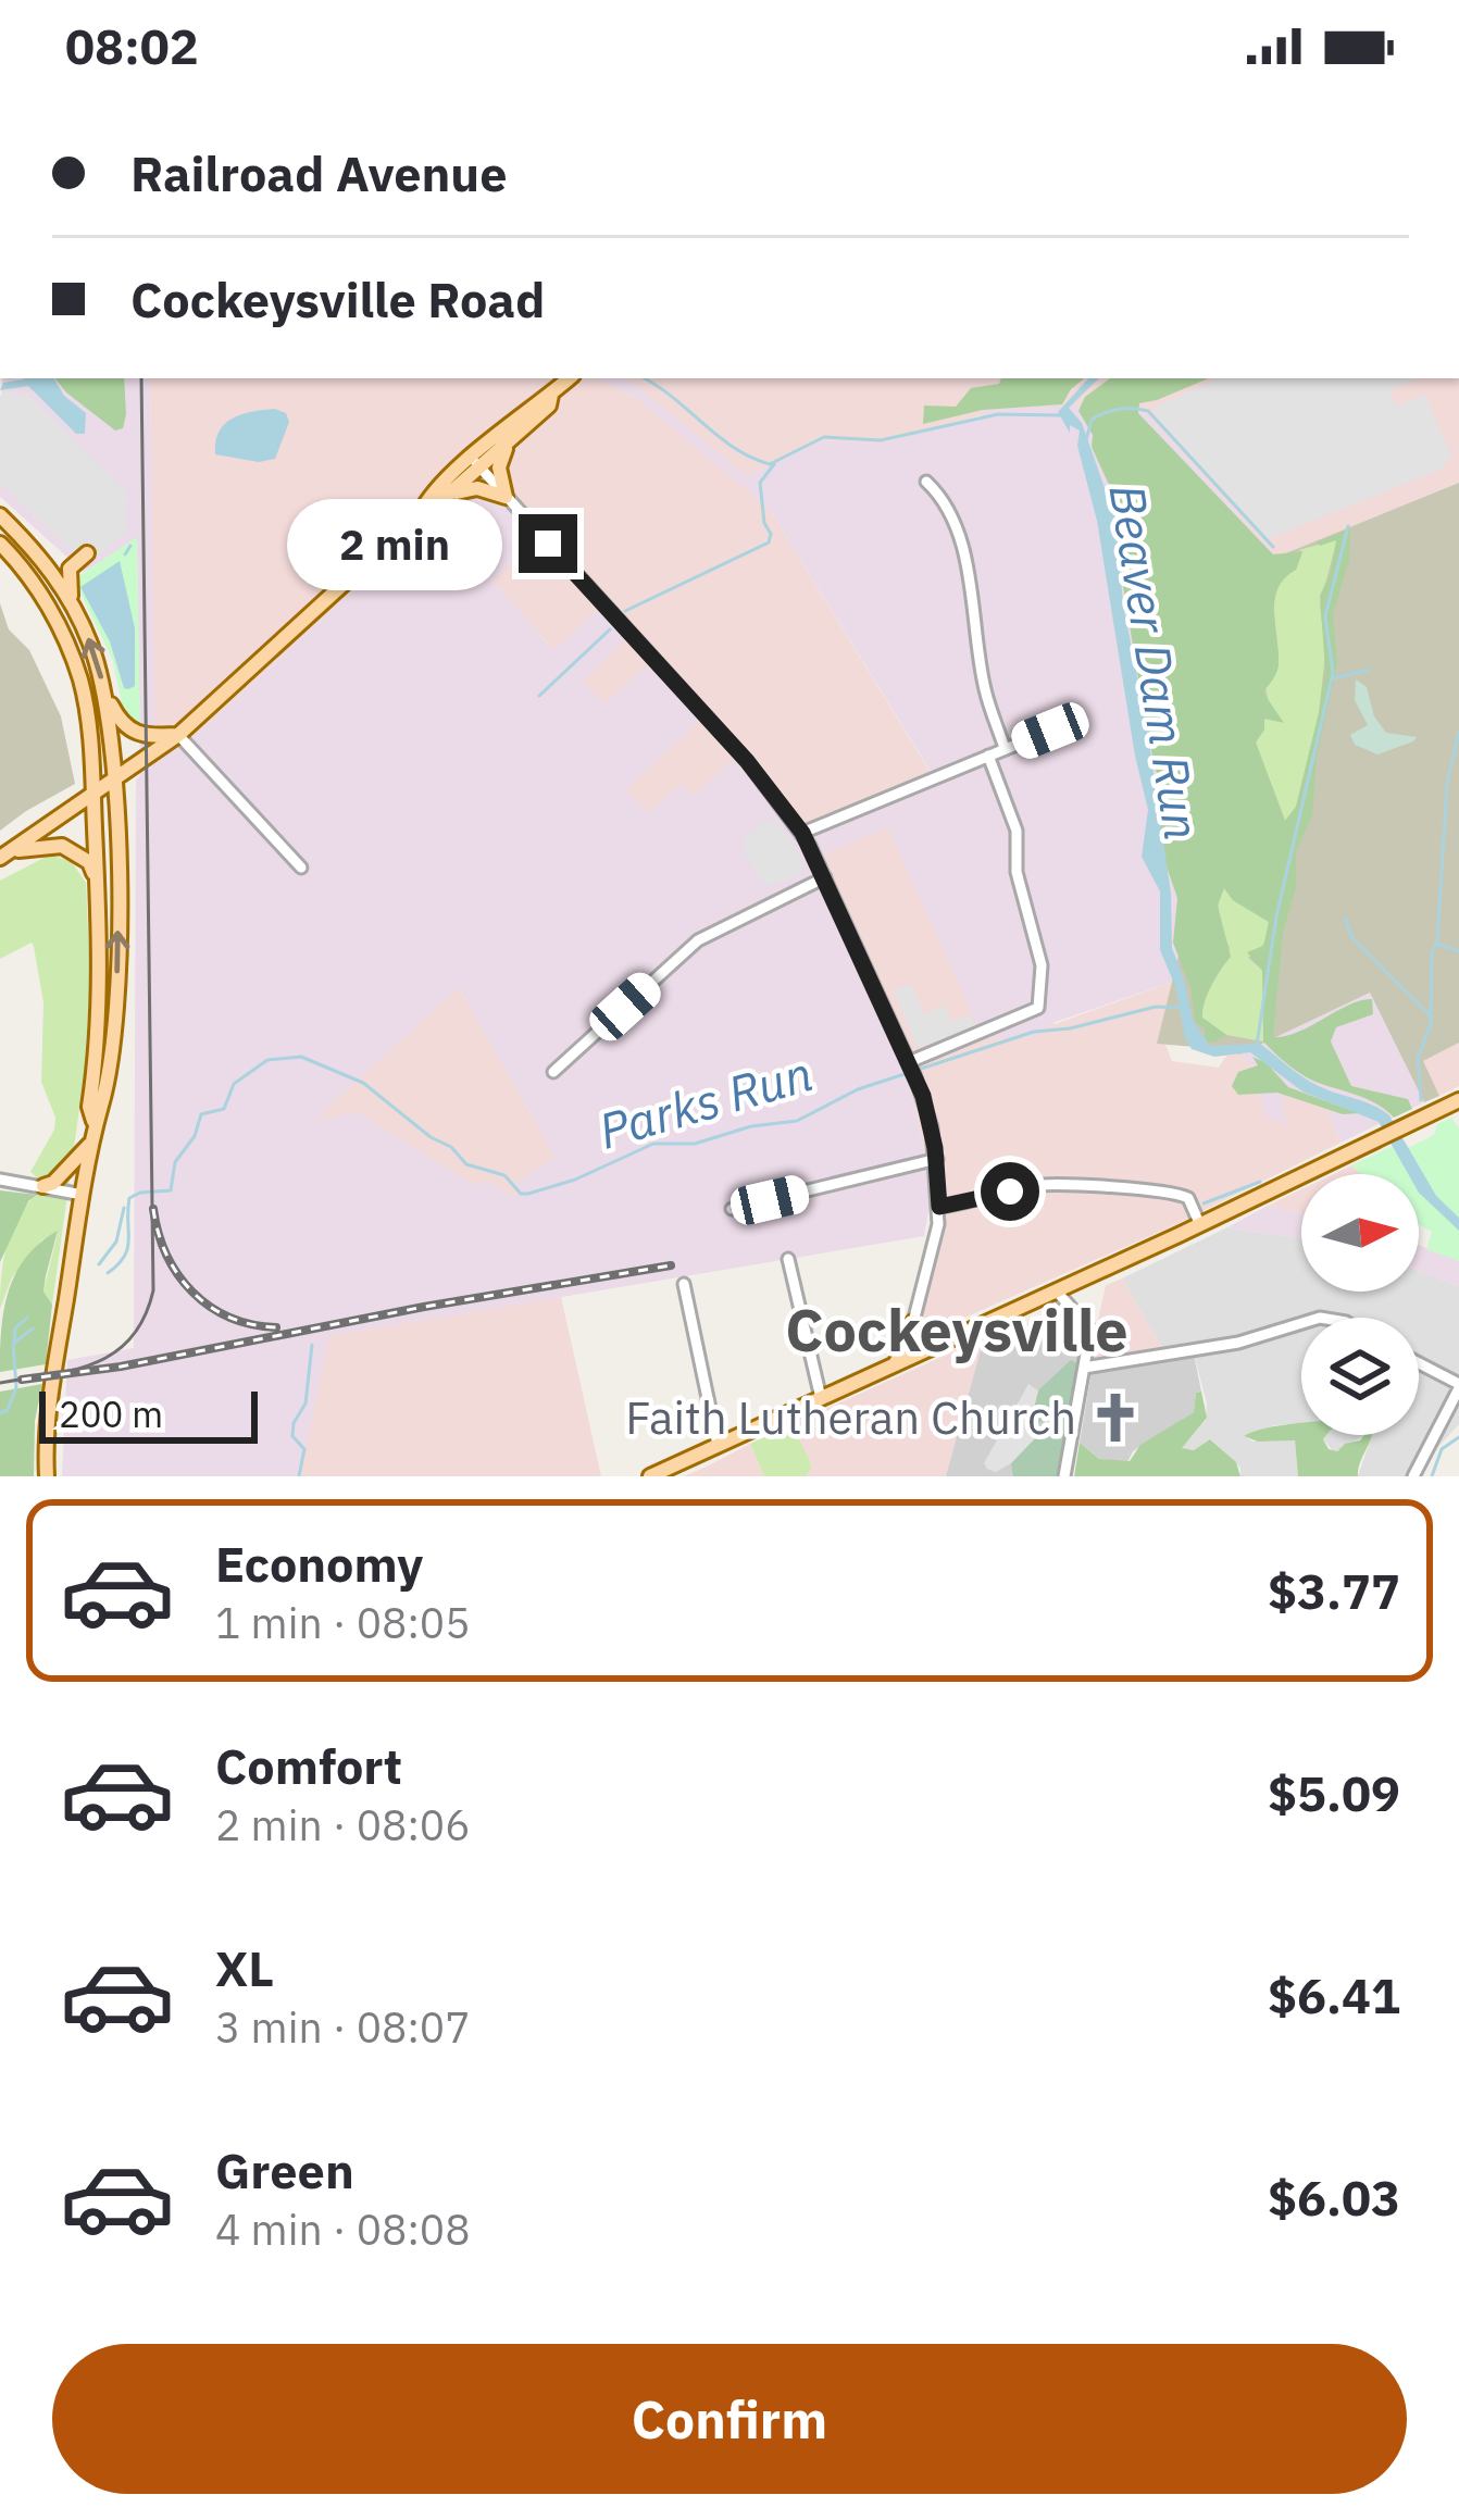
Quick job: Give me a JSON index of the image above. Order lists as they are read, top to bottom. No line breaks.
{"districts":["Cockeysville"],"water":["Beaver Dam Run","Parks Run"],"places":{"church":["Faith Lutheran Church"]},"scale_bar":"200 m","north":"right","page":{"status":"08:02","banner":["Railroad Avenue","Cockeysville Road"],"bubble":"2 min","scale":"200 m","list":[{"name":"Economy","note":"1 min · 08:05","value":"$3.77"},{"name":"Comfort","note":"2 min · 08:06","value":"$5.09"},{"name":"XL","note":"3 min · 08:07","value":"$6.41"},{"name":"Green","note":"4 min · 08:08","value":"$6.03"}],"buttons":"Confirm"}}
